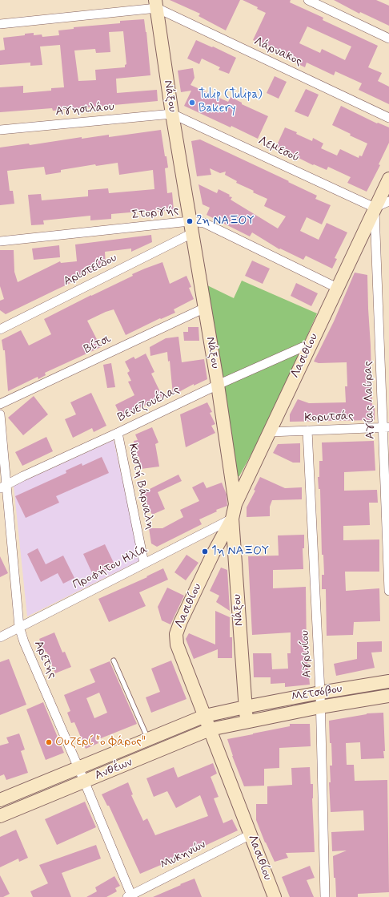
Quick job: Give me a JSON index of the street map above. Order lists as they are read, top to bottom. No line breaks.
{"streets":{"street":["Λάρνακος","Νάξου","Αγησιλάου","Λεμεσού","Στοργής","Αριστείδου","Βίτσι","Λασιθίου","Αγίας Λαύρας","Βενεζουέλας","Κορυτσάς","Κωστή Βάρναλη","Προφήτου Ηλία","Αγρινίου","Αρετής","Μετσόβου","Ανθέων","Μυκηνών"]},"crossings":[["Λάρνακος","Νάξου"],["Νάξου","Αγησιλάου"],["Νάξου","Λεμεσού"],["Νάξου","Στοργής"],["Νάξου","Αριστείδου"],["Νάξου","Βίτσι"],["Νάξου","Λασιθίου"],["Νάξου","Βενεζουέλας"],["Νάξου","Προφήτου Ηλία"],["Νάξου","Μετσόβου"],["Νάξου","Ανθέων"],["Αγησιλάου","Λεμεσού"],["Λεμεσού","Λασιθίου"],["Λεμεσού","Αγίας Λαύρας"],["Στοργής","Αριστείδου"],["Στοργής","Λασιθίου"],["Λασιθίου","Αγίας Λαύρας"],["Λασιθίου","Βενεζουέλας"],["Λασιθίου","Κορυτσάς"],["Λασιθίου","Προφήτου Ηλία"],["Λασιθίου","Ανθέων"],["Λασιθίου","Μυκηνών"],["Αγίας Λαύρας","Κορυτσάς"],["Βενεζουέλας","Κωστή Βάρναλη"],["Βενεζουέλας","Αρετής"],["Κορυτσάς","Αγρινίου"],["Κωστή Βάρναλη","Προφήτου Ηλία"],["Προφήτου Ηλία","Αρετής"],["Αγρινίου","Μετσόβου"],["Αρετής","Ανθέων"],["Αρετής","Μυκηνών"],["Μετσόβου","Ανθέων"]],"places":["Tulip (Tulipa) Bakery","2η ΝΑΞΟΥ","1η ΝΑΞΟΥ","Ουζερί \"ο Φάρος\""]}
